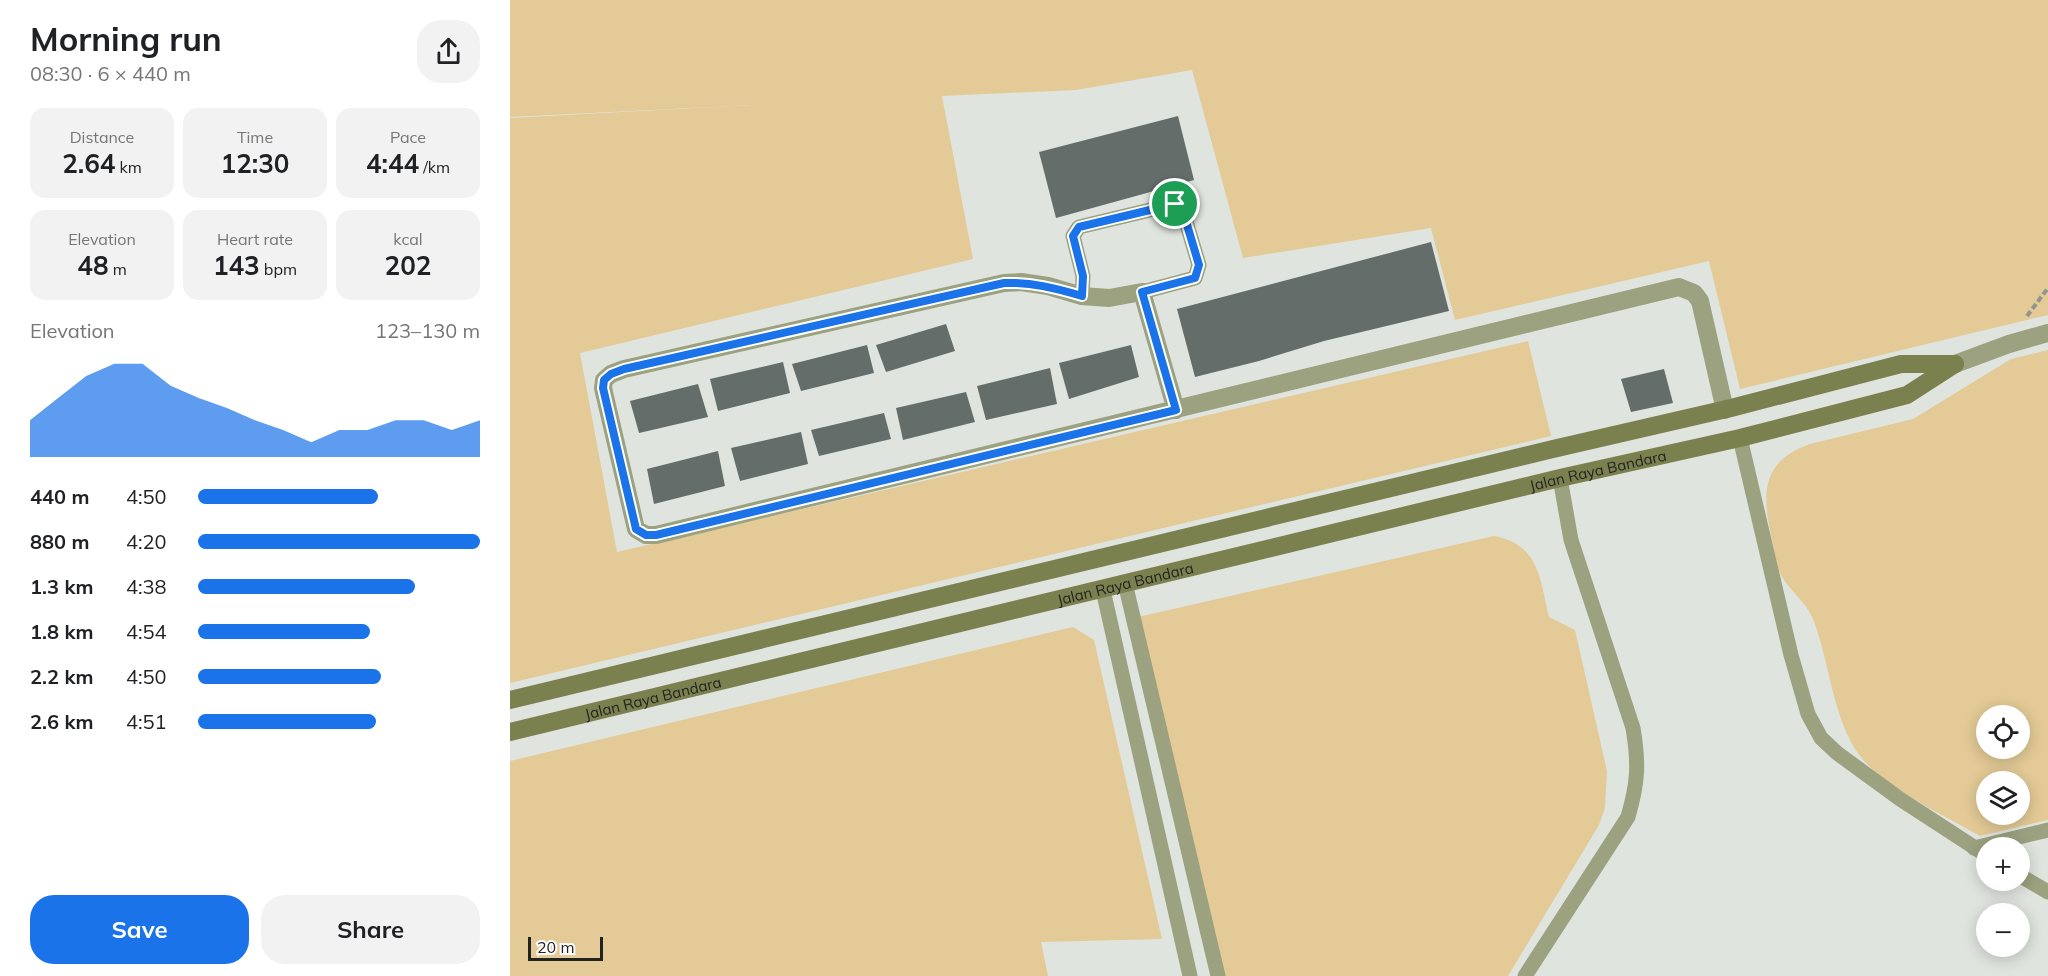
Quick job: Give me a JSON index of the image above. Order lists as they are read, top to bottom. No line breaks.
{"streets":{"main road":["Jalan Raya Bandara"]},"scale_bar":"20 m","page":{"heading":["Morning run","08:30 · 6 × 440 m"],"stats":[["Distance","2.64 km"],["Time","12:30"],["Pace","4:44 /km"],["Elevation","48 m"],["Heart rate","143 bpm"],["kcal","202"]],"chart":["Elevation","123–130 m"],"list":[{"name":"440 m","note":"4:50"},{"name":"880 m","note":"4:20"},{"name":"1.3 km","note":"4:38"},{"name":"1.8 km","note":"4:54"},{"name":"2.2 km","note":"4:50"},{"name":"2.6 km","note":"4:51"}],"map_buttons":["+","−"],"buttons":["Save","Share"],"scale":"20 m"}}
